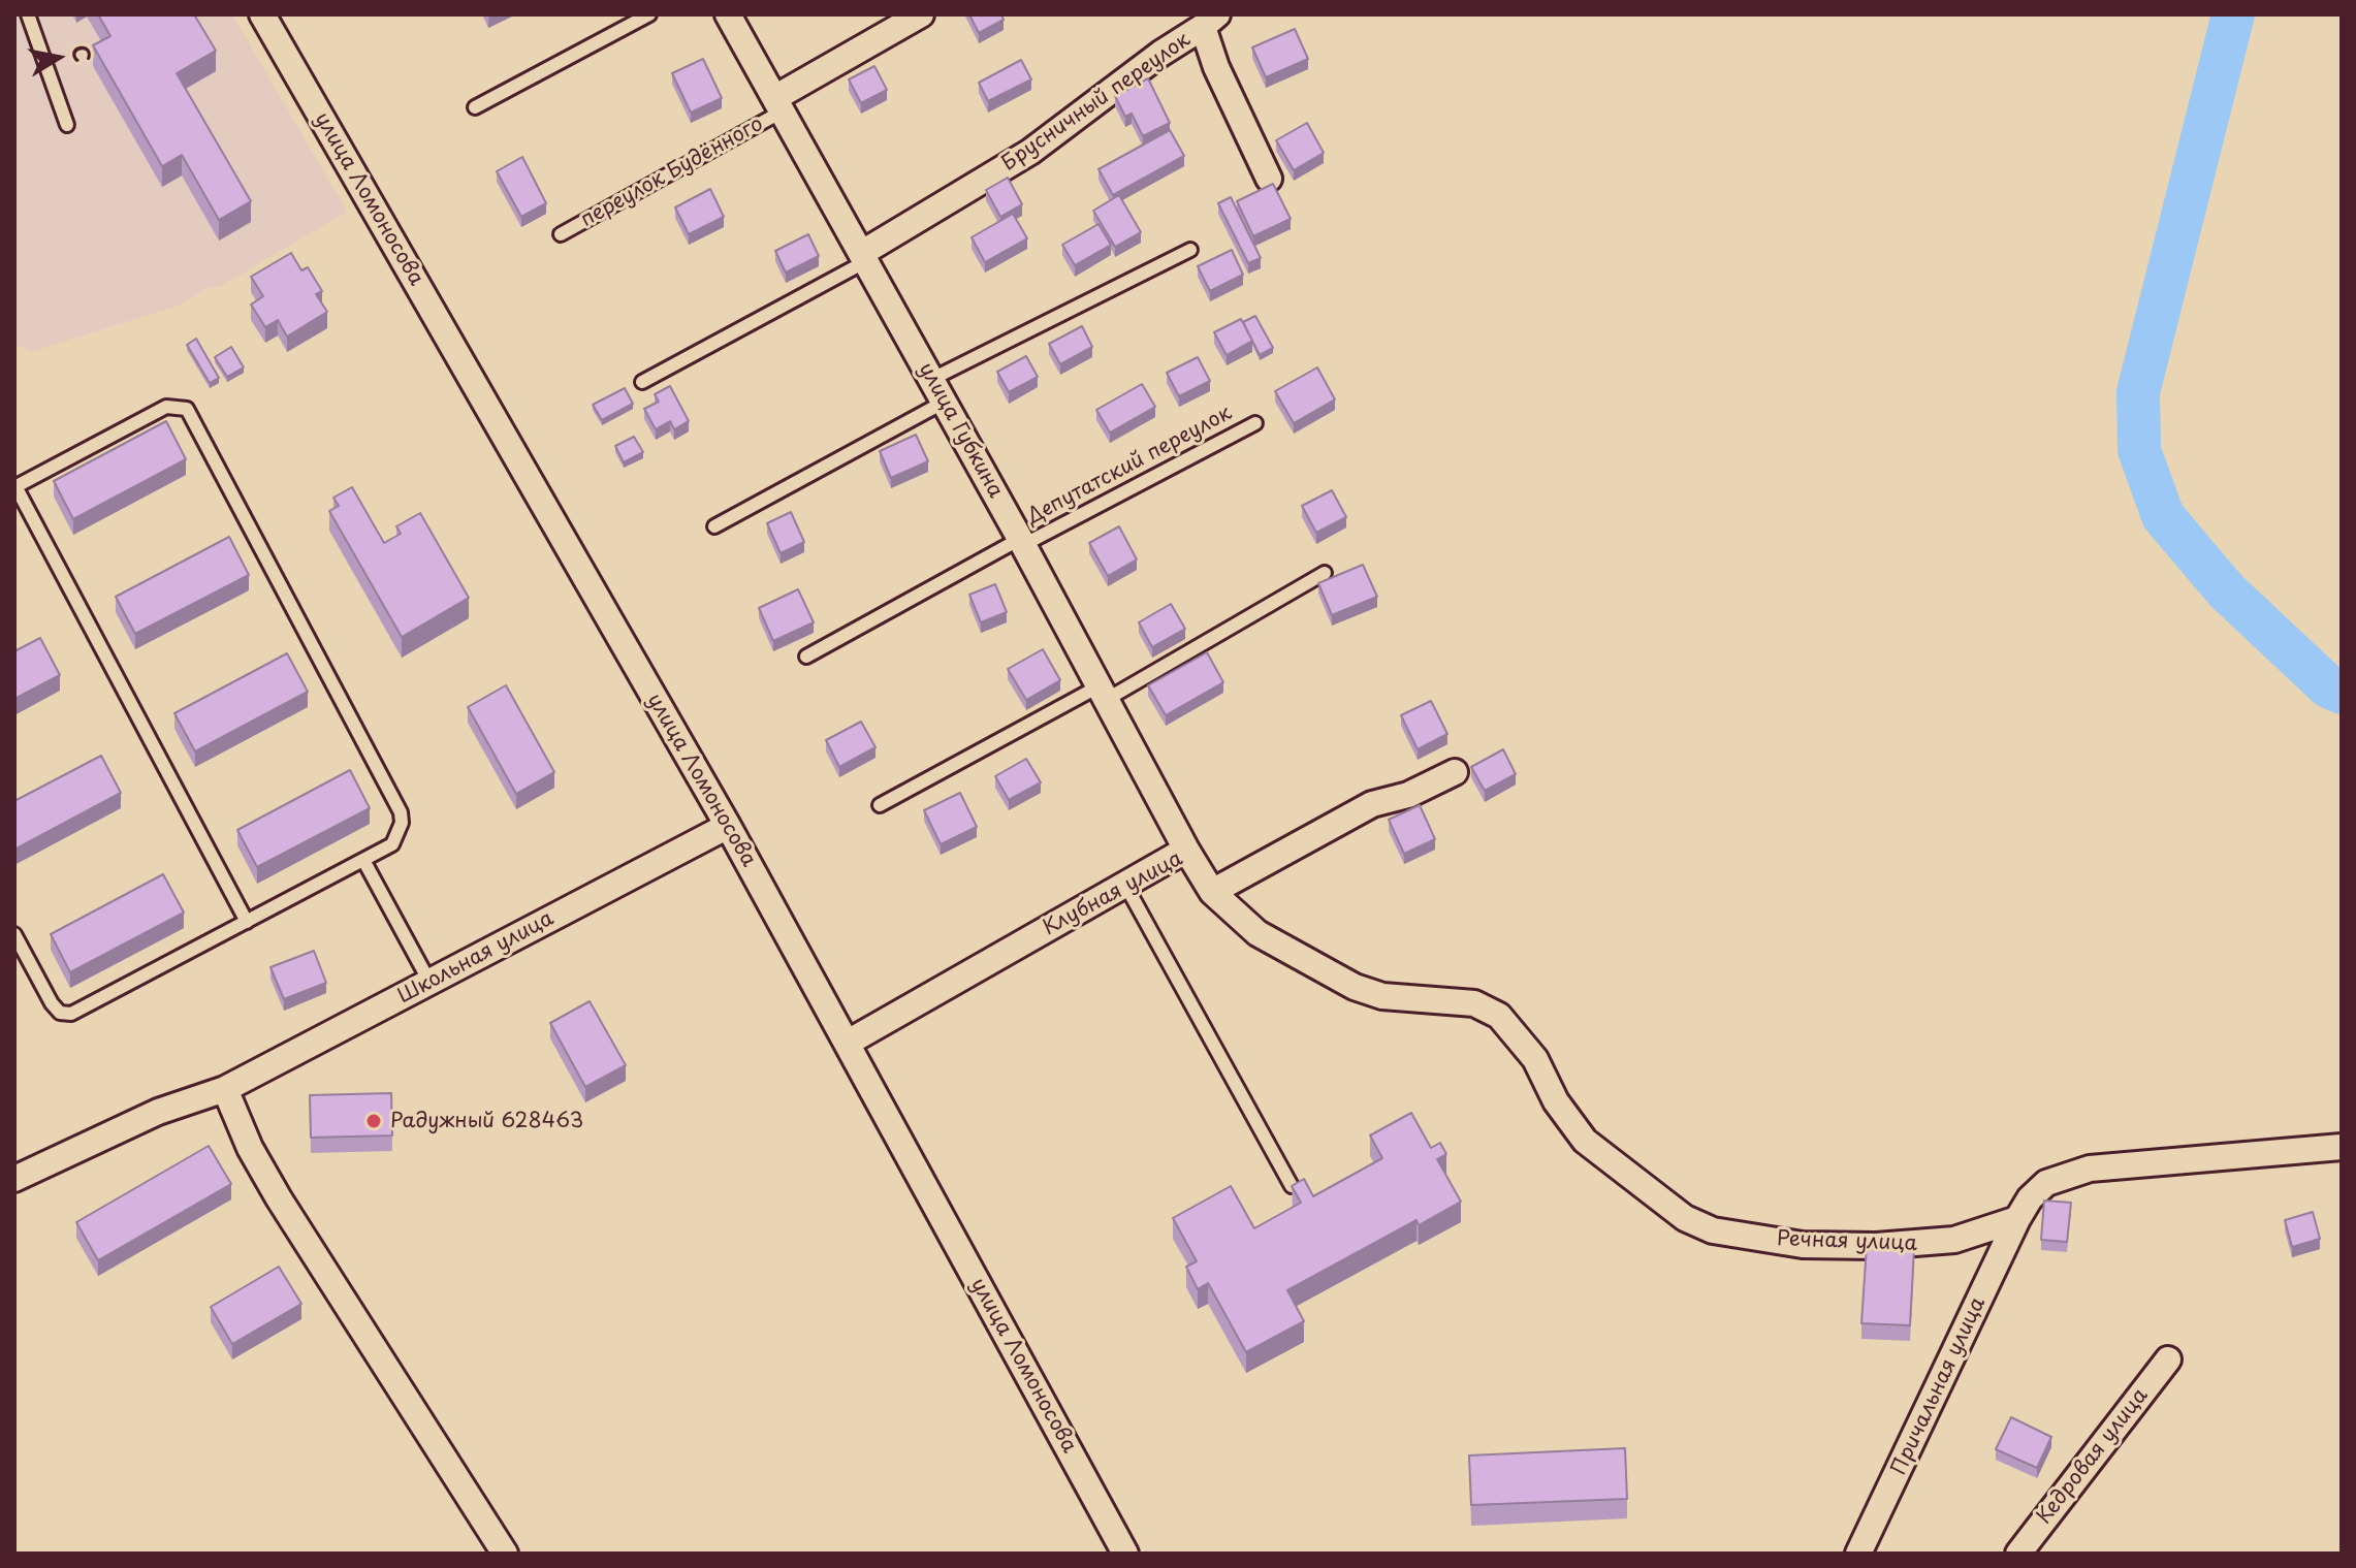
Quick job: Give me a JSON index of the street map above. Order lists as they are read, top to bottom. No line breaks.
{"streets":{"street":["Брусничный переулок","переулок Будённого","улица Ломоносова","улица Губкина","Клубная улица","Школьная улица","Речная улица","Причальная улица","Кедровая улица"],"lane":["Депутатский переулок"]},"crossings":[["Брусничный переулок","улица Губкина"],["переулок Будённого","улица Губкина"],["улица Ломоносова","Клубная улица"],["улица Ломоносова","Школьная улица"],["улица Губкина","Депутатский переулок"],["улица Губкина","Клубная улица"],["Клубная улица","Речная улица"],["Речная улица","Причальная улица"]],"places":["Радужный 628463"],"north":"right"}
